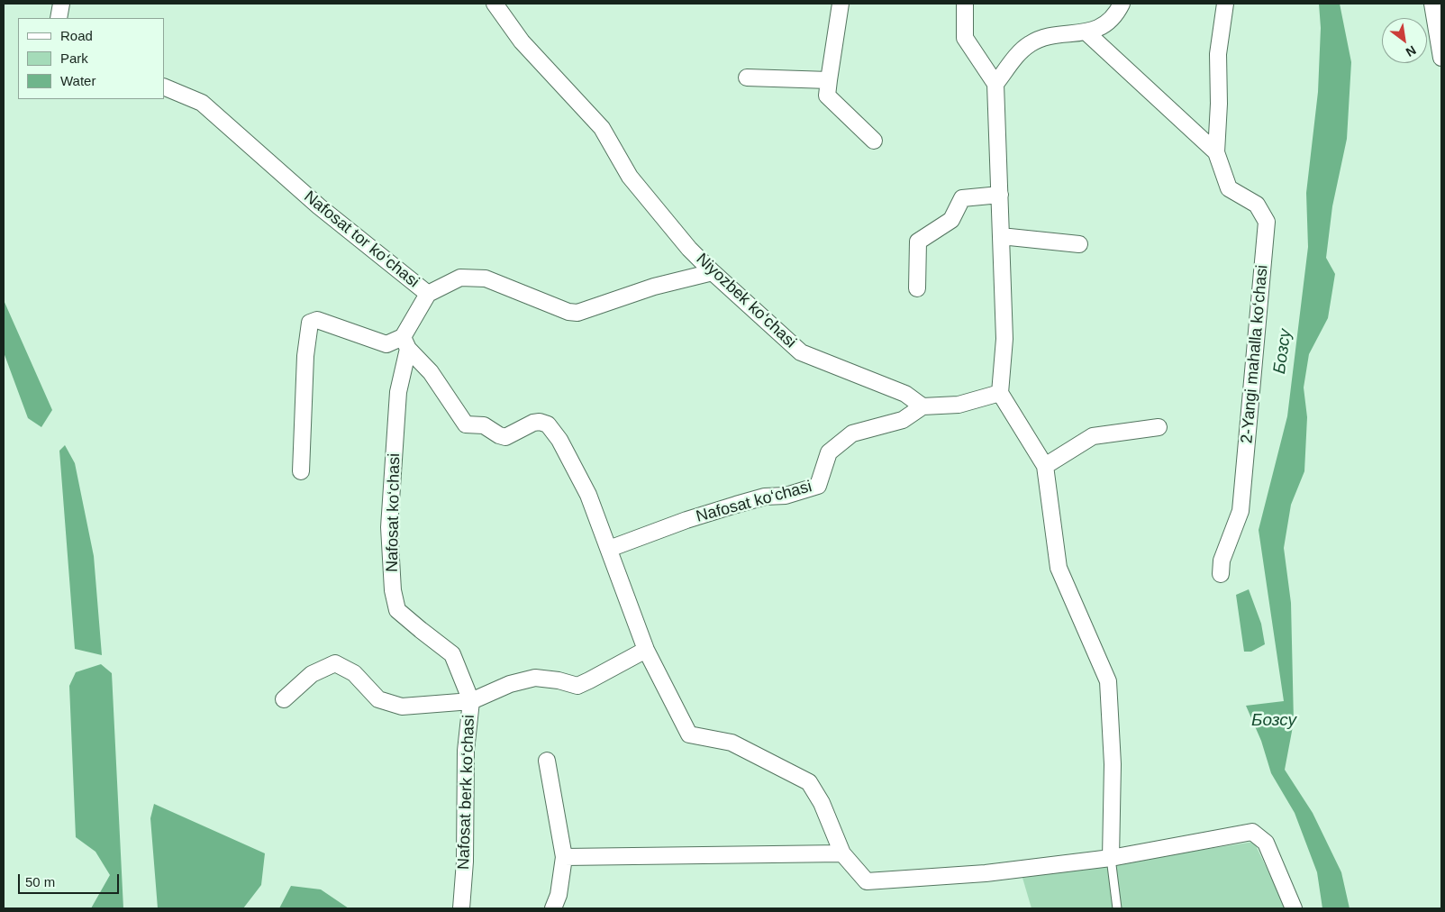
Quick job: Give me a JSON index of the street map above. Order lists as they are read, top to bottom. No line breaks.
{"streets":{"street":["Nafosat tor ko‘chasi","Niyozbek ko‘chasi","2-Yangi mahalla ko‘chasi","Nafosat ko‘chasi","Nafosat berk ko‘chasi"]},"crossings":[["Nafosat tor ko‘chasi","Niyozbek ko‘chasi"],["Nafosat tor ko‘chasi","Nafosat ko‘chasi"],["Niyozbek ko‘chasi","Nafosat ko‘chasi"],["Nafosat ko‘chasi","Nafosat berk ko‘chasi"]],"water":["Бозсу"],"legend":["Road","Park","Water"],"scale_bar":"50 m","north":"bottom right"}
